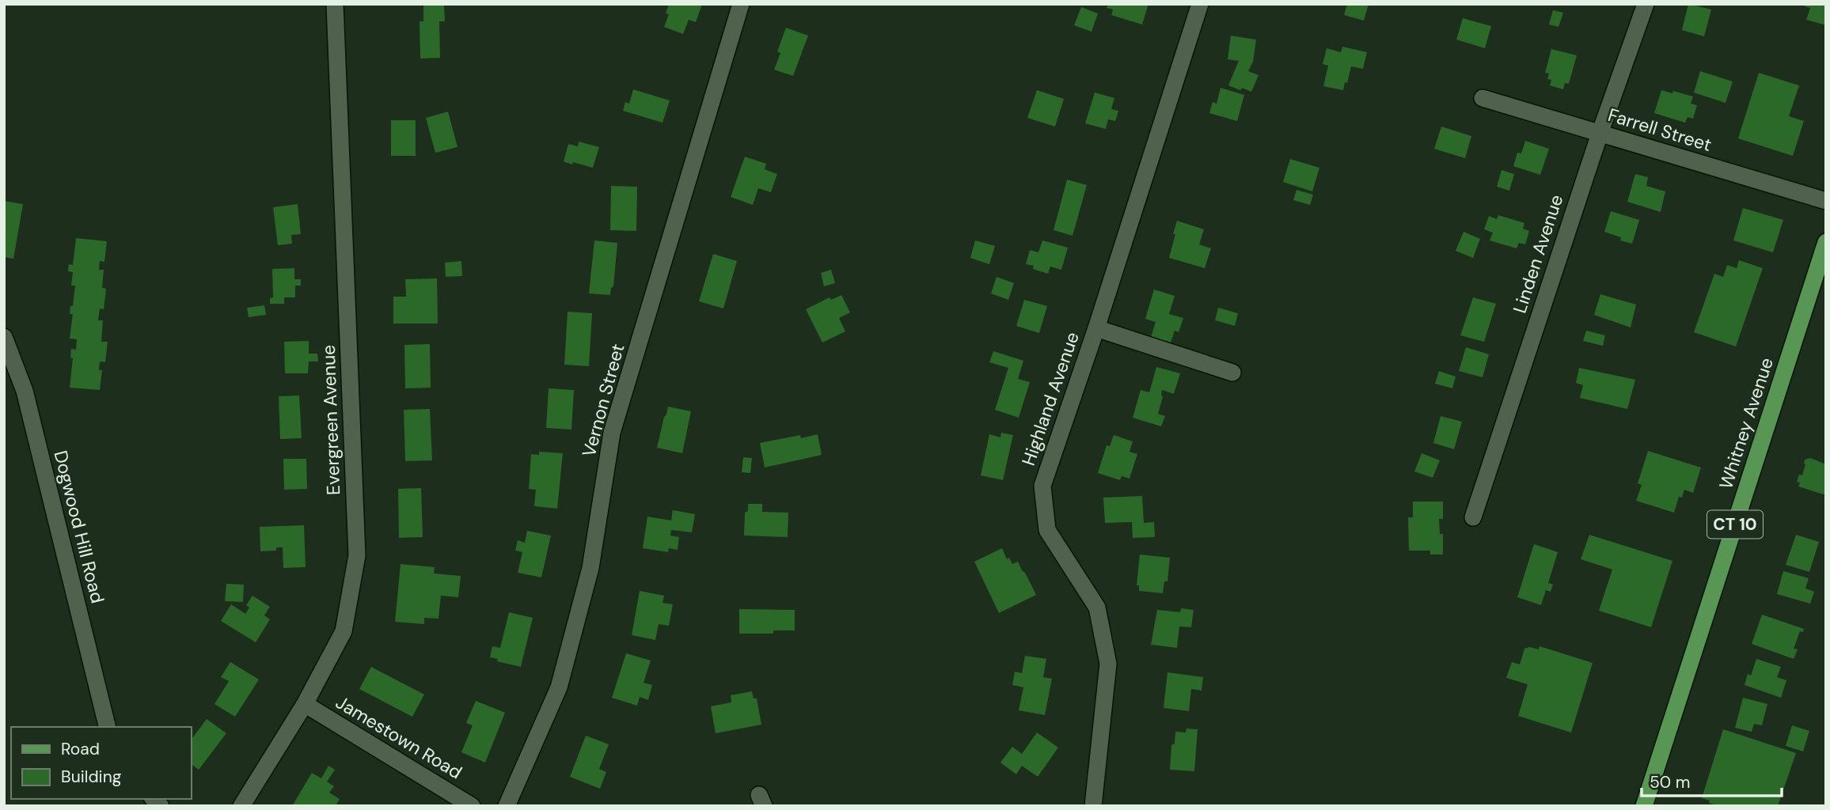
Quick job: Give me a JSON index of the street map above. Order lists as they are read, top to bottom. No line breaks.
{"streets":{"main road":["Whitney Avenue","CT 10"],"street":["Farrell Street","Linden Avenue","Highland Avenue","Vernon Street","Evergreen Avenue","Dogwood Hill Road","Jamestown Road"]},"crossings":[["Farrell Street","Linden Avenue"],["Evergreen Avenue","Jamestown Road"]],"legend":["Road","Building"],"scale_bar":"50 m"}
